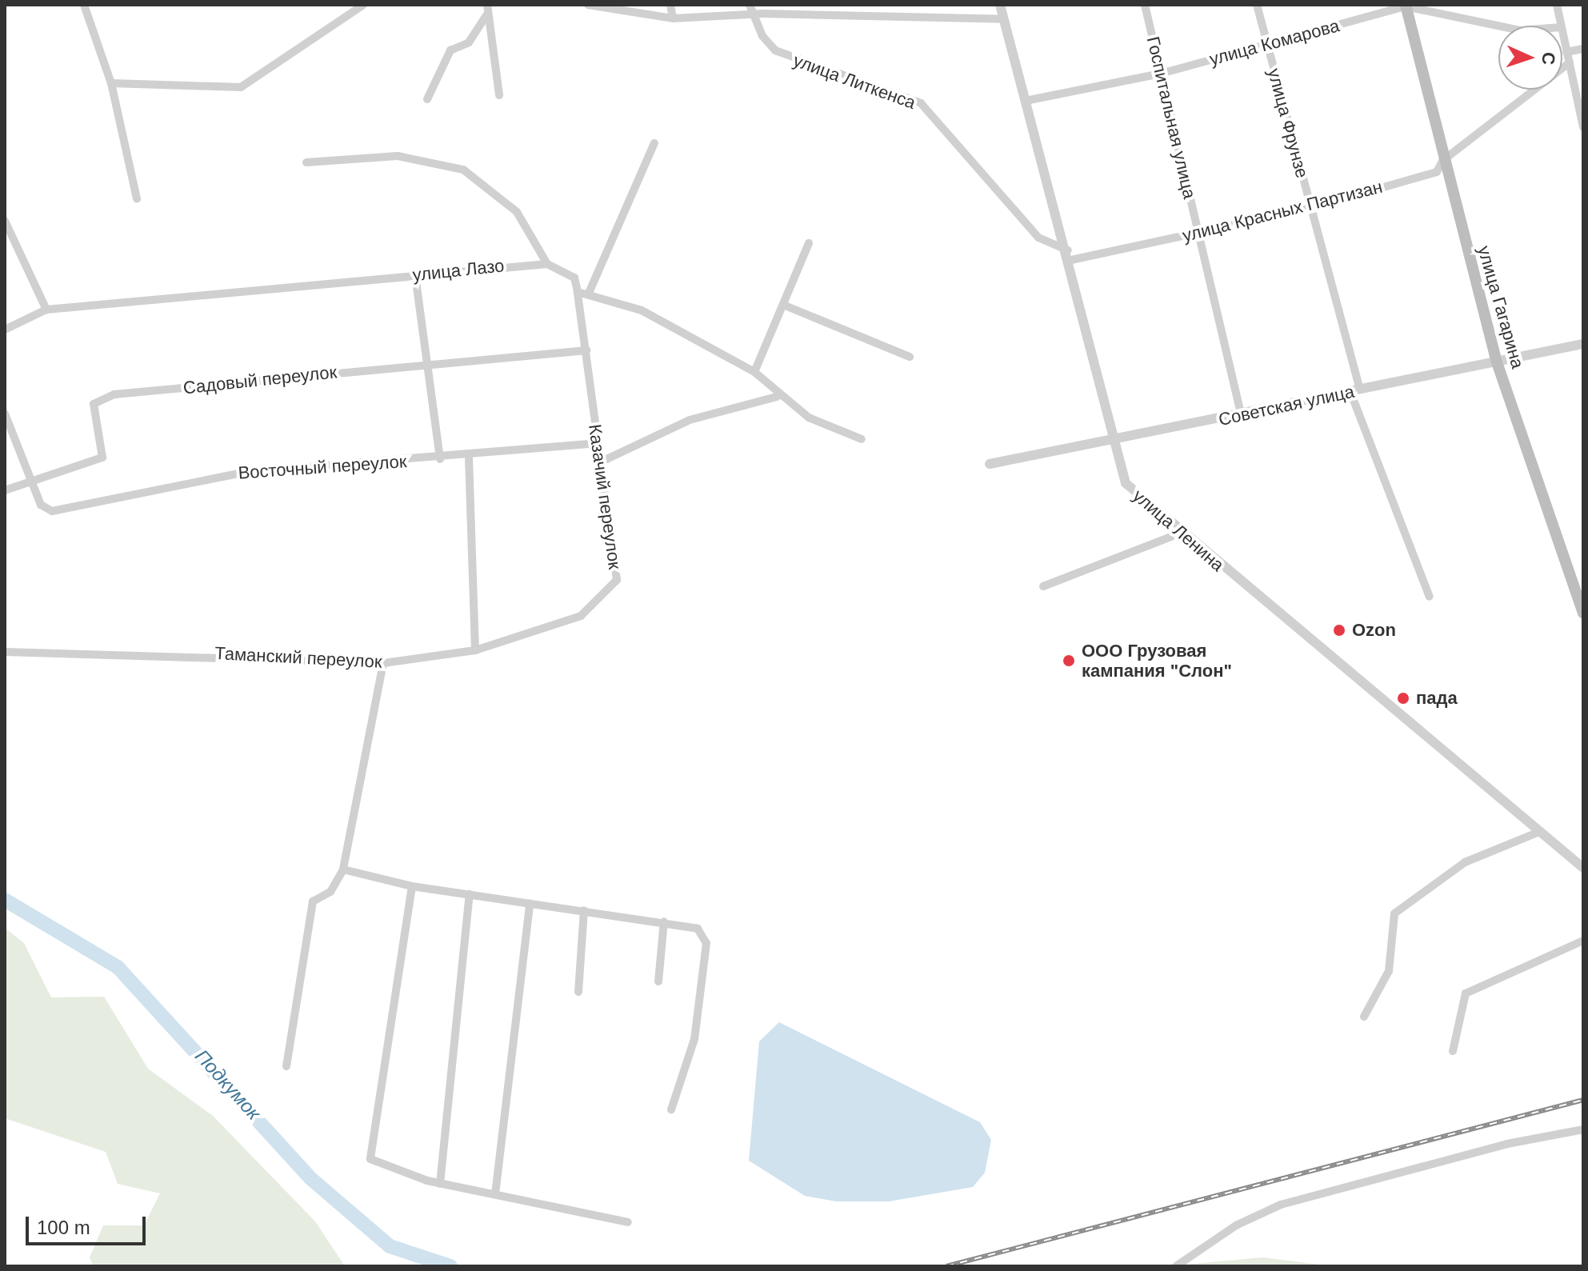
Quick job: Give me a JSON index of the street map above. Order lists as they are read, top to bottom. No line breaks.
{"streets":{"main road":["улица Гагарина"],"street":["улица Комарова","улица Литкенса","Госпитальная улица","улица Фрунзе","улица Красных Партизан","улица Лазо","Садовый переулок","Советская улица","Восточный переулок","Казачий переулок","улица Ленина","Таманский переулок"]},"crossings":[["улица Комарова","Госпитальная улица"],["улица Комарова","улица Фрунзе"],["улица Комарова","улица Гагарина"],["улица Комарова","улица Ленина"],["улица Литкенса","улица Красных Партизан"],["улица Литкенса","улица Ленина"],["Госпитальная улица","улица Красных Партизан"],["Госпитальная улица","Советская улица"],["улица Фрунзе","улица Красных Партизан"],["улица Фрунзе","Советская улица"],["улица Красных Партизан","улица Гагарина"],["улица Красных Партизан","улица Ленина"],["улица Гагарина","Советская улица"],["Садовый переулок","Восточный переулок"],["Садовый переулок","Казачий переулок"],["Советская улица","улица Ленина"],["Восточный переулок","Казачий переулок"],["Казачий переулок","Таманский переулок"]],"water":["Подкумок"],"places":["Ozon","ООО Грузовая кампания \"Слон\"","пада"],"scale_bar":"100 m","north":"right"}
